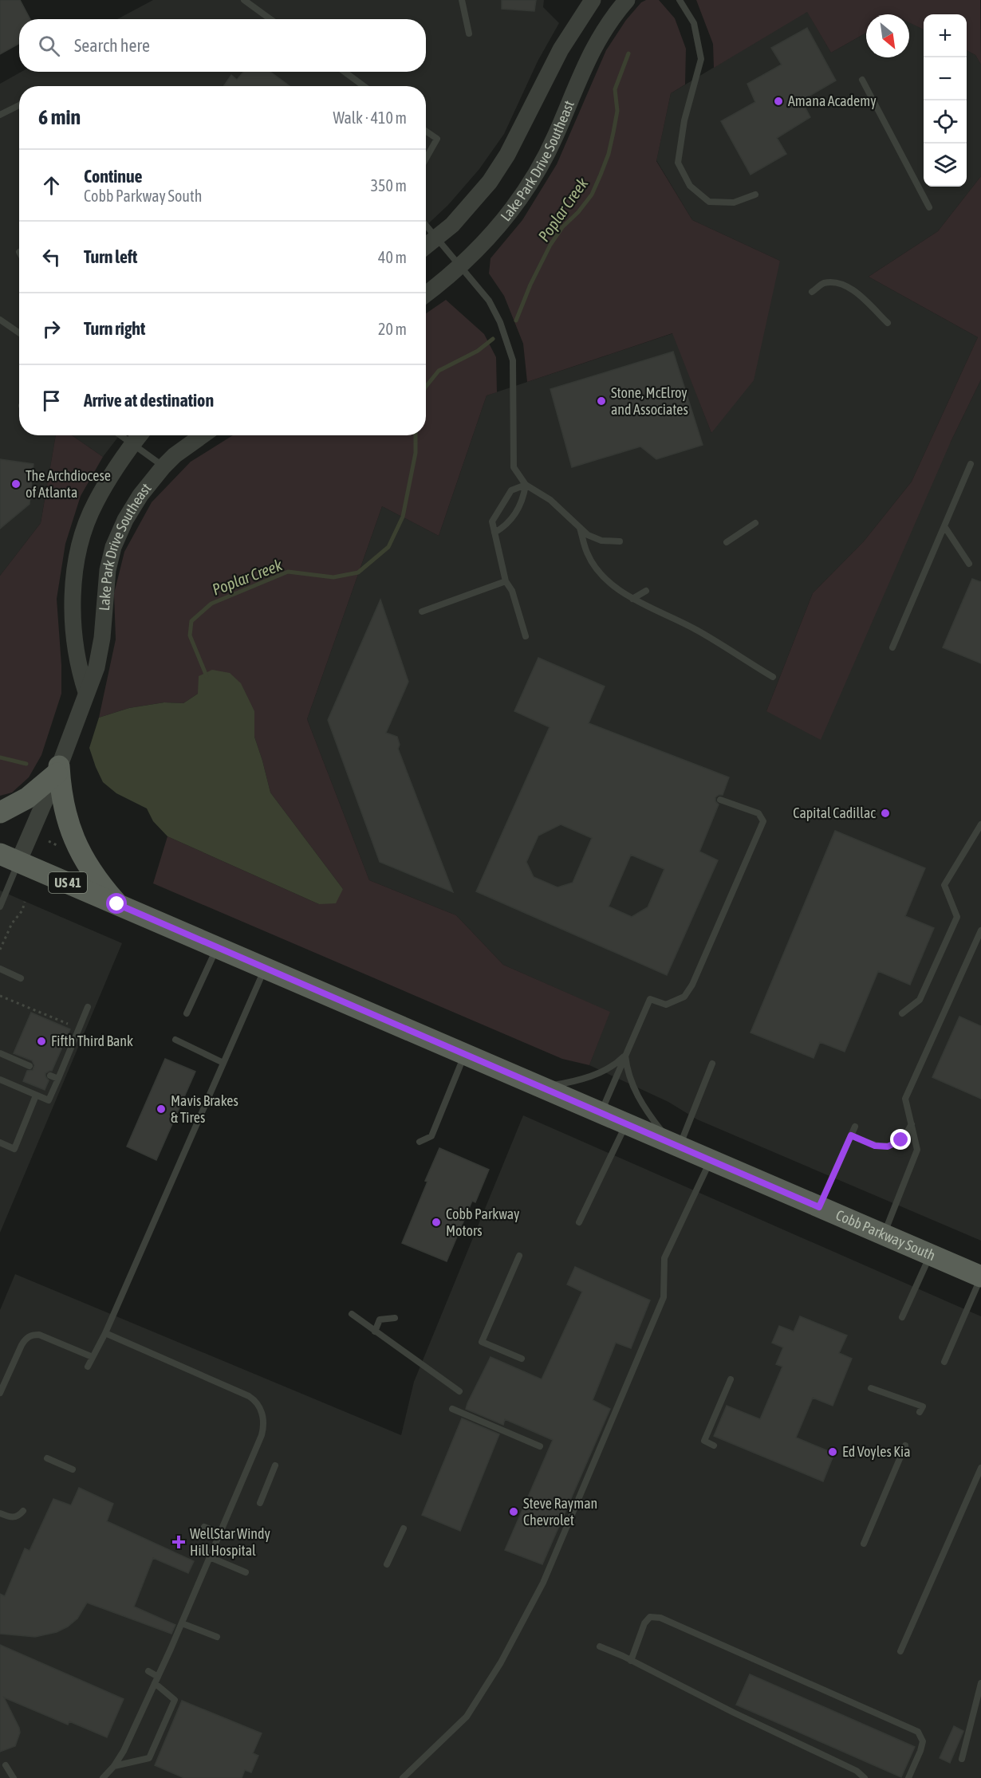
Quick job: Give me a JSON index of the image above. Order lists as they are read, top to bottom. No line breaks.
{"streets":{"main road":["US 41","Cobb Parkway South"],"street":["Lake Park Drive Southeast"]},"crossings":[["Lake Park Drive Southeast","Cobb Parkway South"]],"water":["Poplar Creek"],"places":{"other":["Amana Academy","Stone, McElroy and Associates","The Archdiocese of Atlanta","Capital Cadillac","Fifth Third Bank","Mavis Brakes & Tires","Cobb Parkway Motors","Ed Voyles Kia","Steve Rayman Chevrolet"],"health":["WellStar Windy Hill Hospital"]},"north":"bottom right","page":{"map_buttons":["+","−"],"search":"Search here","heading":["6 min","Walk · 410 m"],"list":[["Continue","Cobb Parkway South","350 m"],["Turn left","40 m"],["Turn right","20 m"],"Arrive at destination"]}}
